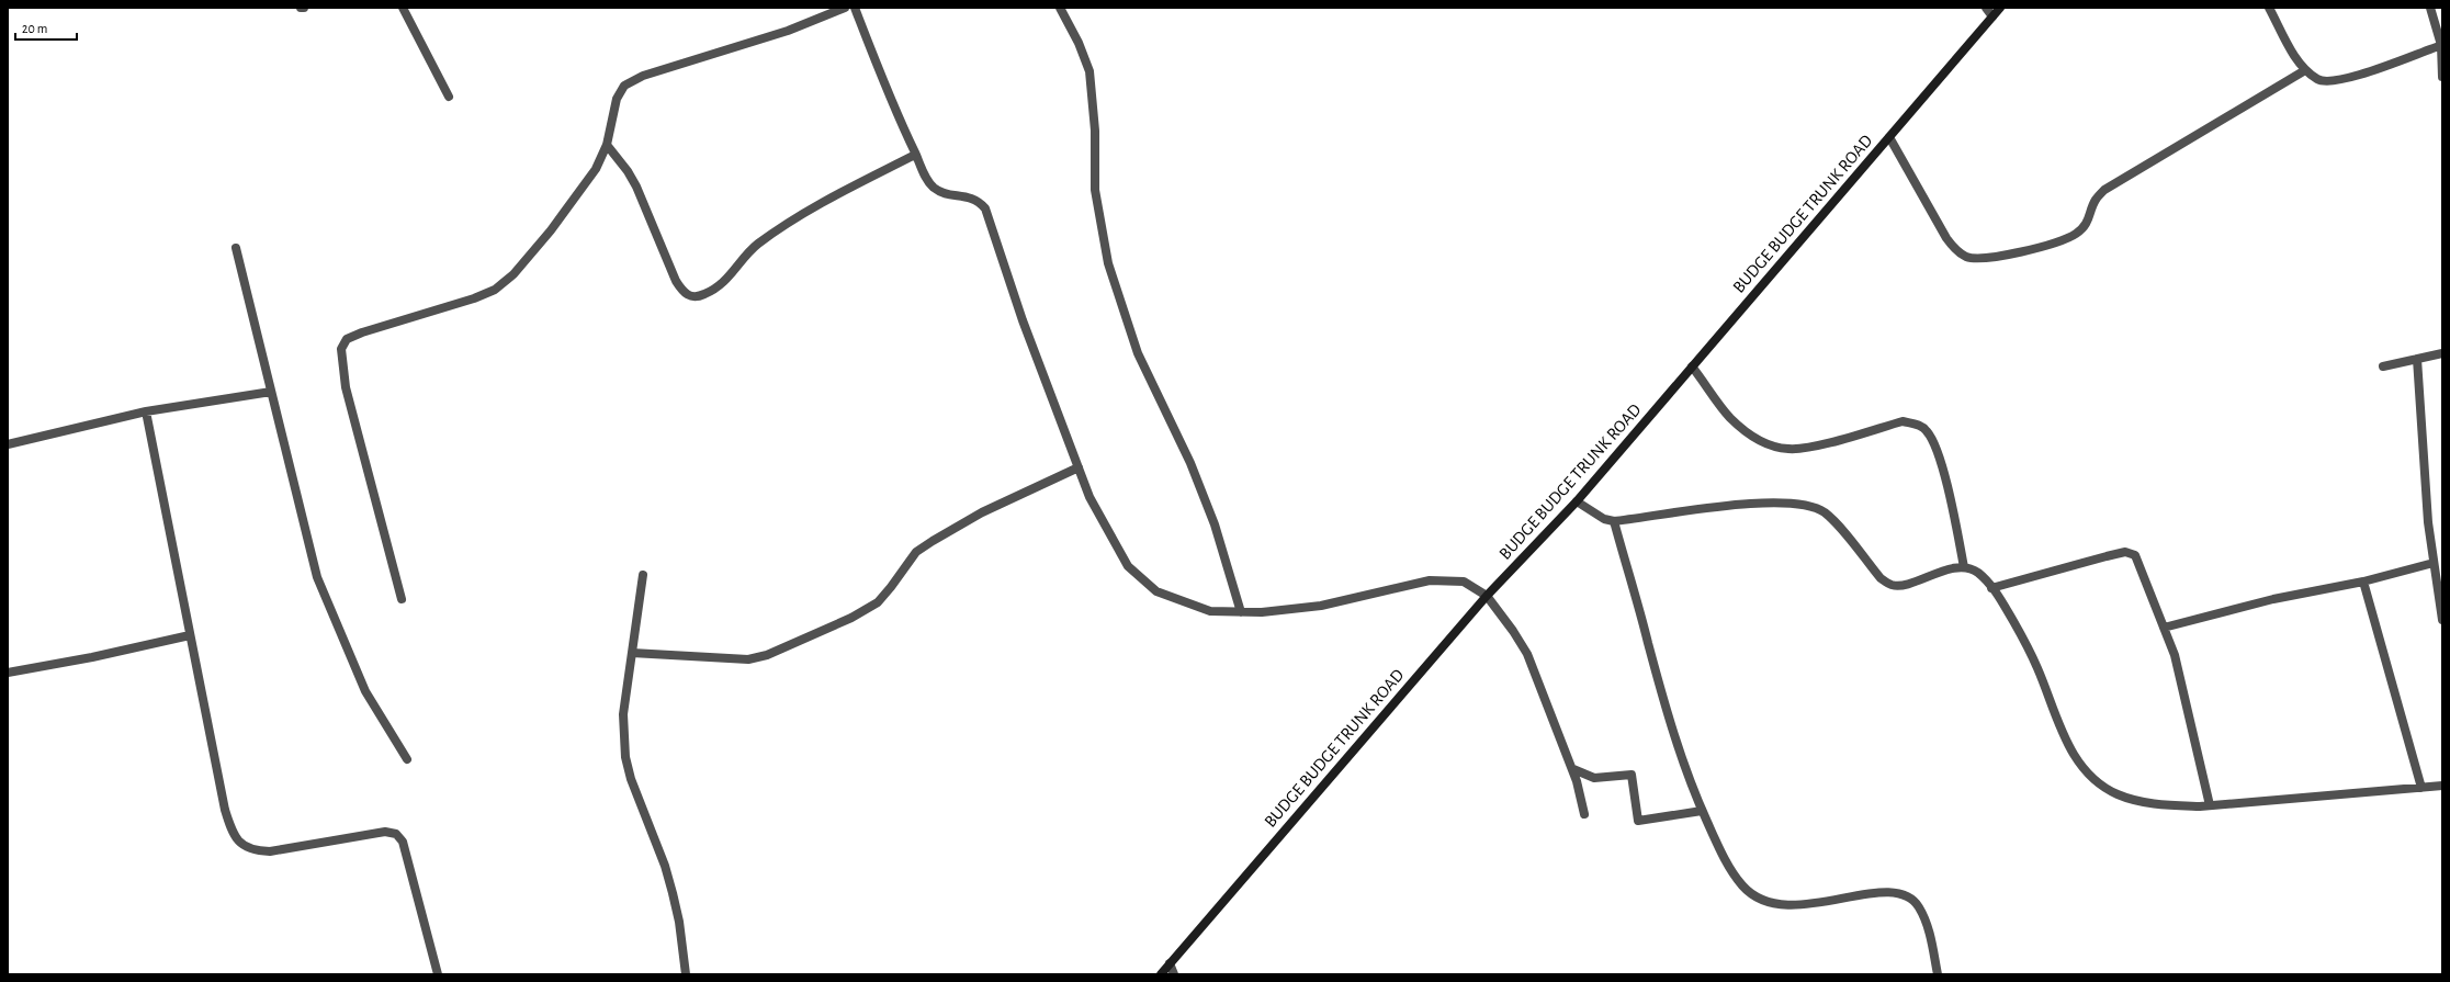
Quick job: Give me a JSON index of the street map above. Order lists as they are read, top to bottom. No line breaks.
{"streets":{"main road":["BUDGE BUDGE TRUNK ROAD"]},"scale_bar":"20 m"}
